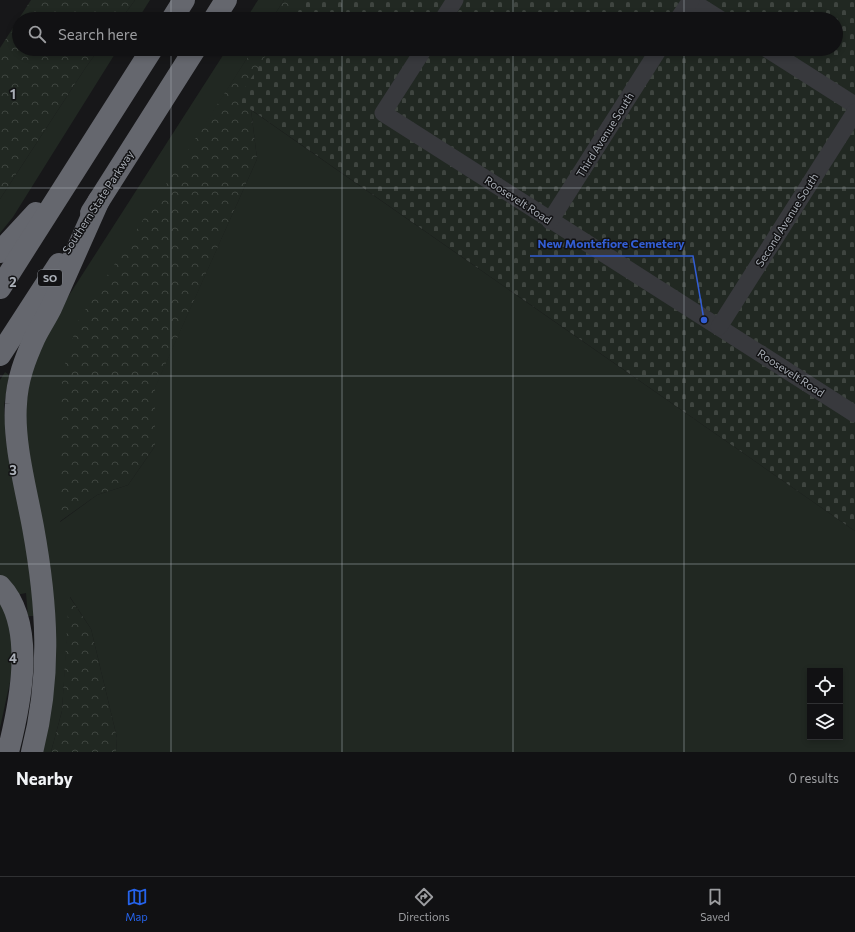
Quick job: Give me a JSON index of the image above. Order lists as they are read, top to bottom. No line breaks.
{"streets":{"highway":["Southern State Parkway","SO"],"lane":["Third Avenue South","Roosevelt Road","Second Avenue South"]},"crossings":[["Third Avenue South","Roosevelt Road"],["Roosevelt Road","Second Avenue South"]],"places":["New Montefiore Cemetery"],"page":{"search":"Search here","heading":["Nearby","0 results"],"nav":["Map","Directions","Saved"]},"grid":{"rows":["1","2","3","4"]}}
